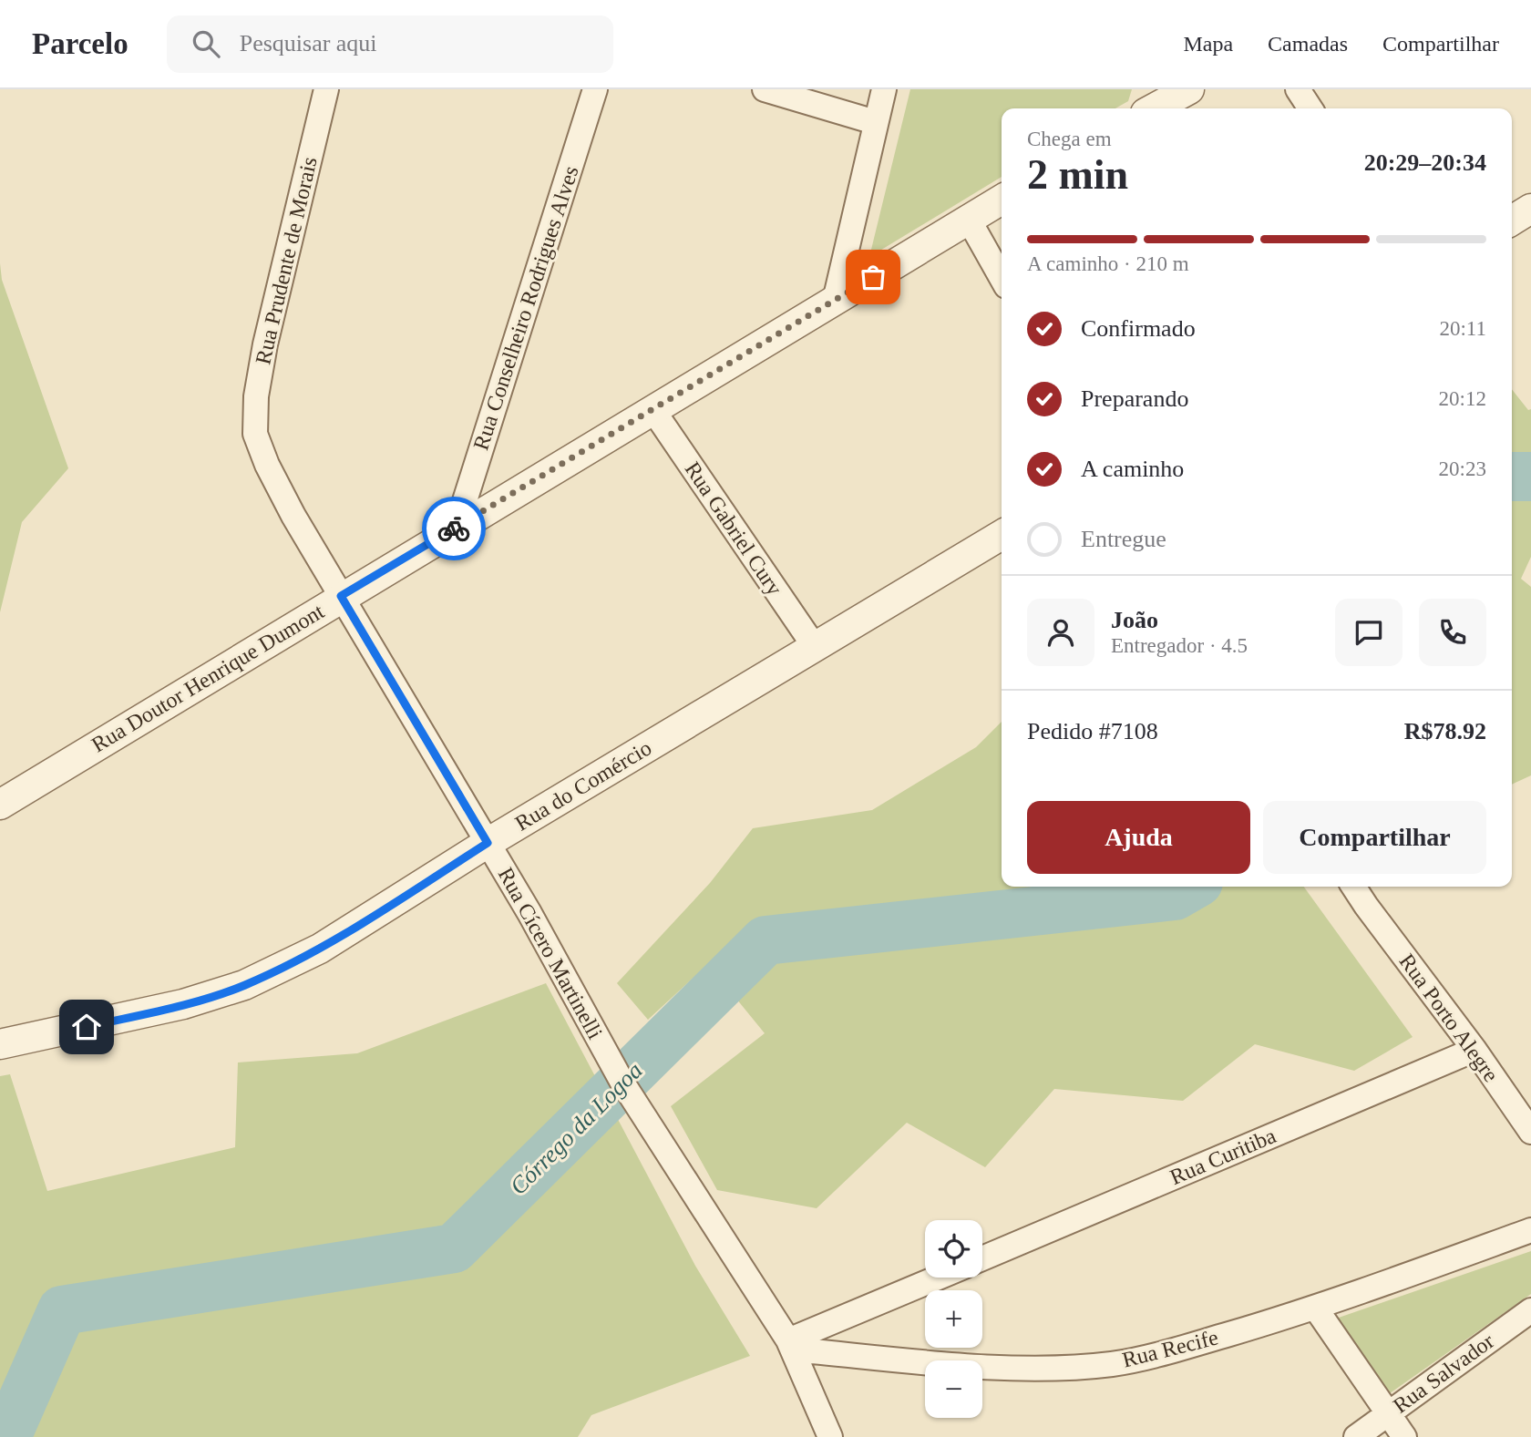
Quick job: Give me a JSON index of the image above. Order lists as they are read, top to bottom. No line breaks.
{"streets":{"street":["Rua Prudente de Morais","Rua Conselheiro Rodrigues Alves","Rua Gabriel Cury","Rua Doutor Henrique Dumont","Rua do Comércio","Rua Cícero Martinelli","Rua Porto Alegre","Rua Curitiba","Rua Recife","Rua Salvador"]},"crossings":[["Rua Prudente de Morais","Rua Cícero Martinelli"],["Rua Conselheiro Rodrigues Alves","Rua Doutor Henrique Dumont"],["Rua Gabriel Cury","Rua Doutor Henrique Dumont"],["Rua Gabriel Cury","Rua do Comércio"],["Rua Doutor Henrique Dumont","Rua Cícero Martinelli"],["Rua do Comércio","Rua Cícero Martinelli"],["Rua Cícero Martinelli","Rua Recife"],["Rua Porto Alegre","Rua Curitiba"]],"water":["Córrego da Logoa"],"page":{"header":"Parcelo","search":"Pesquisar aqui","nav":["Mapa","Camadas","Compartilhar"],"heading":["2 min","Chega em","20:29–20:34"],"panel":["João","Entregador · 4.5","Pedido #7108","R$78.92"],"bar":"A caminho · 210 m","list":[["Confirmado","20:11"],["Preparando","20:12"],["A caminho","20:23"],"Entregue"],"buttons":["Ajuda","Compartilhar"],"map_buttons":["+","−"]}}
